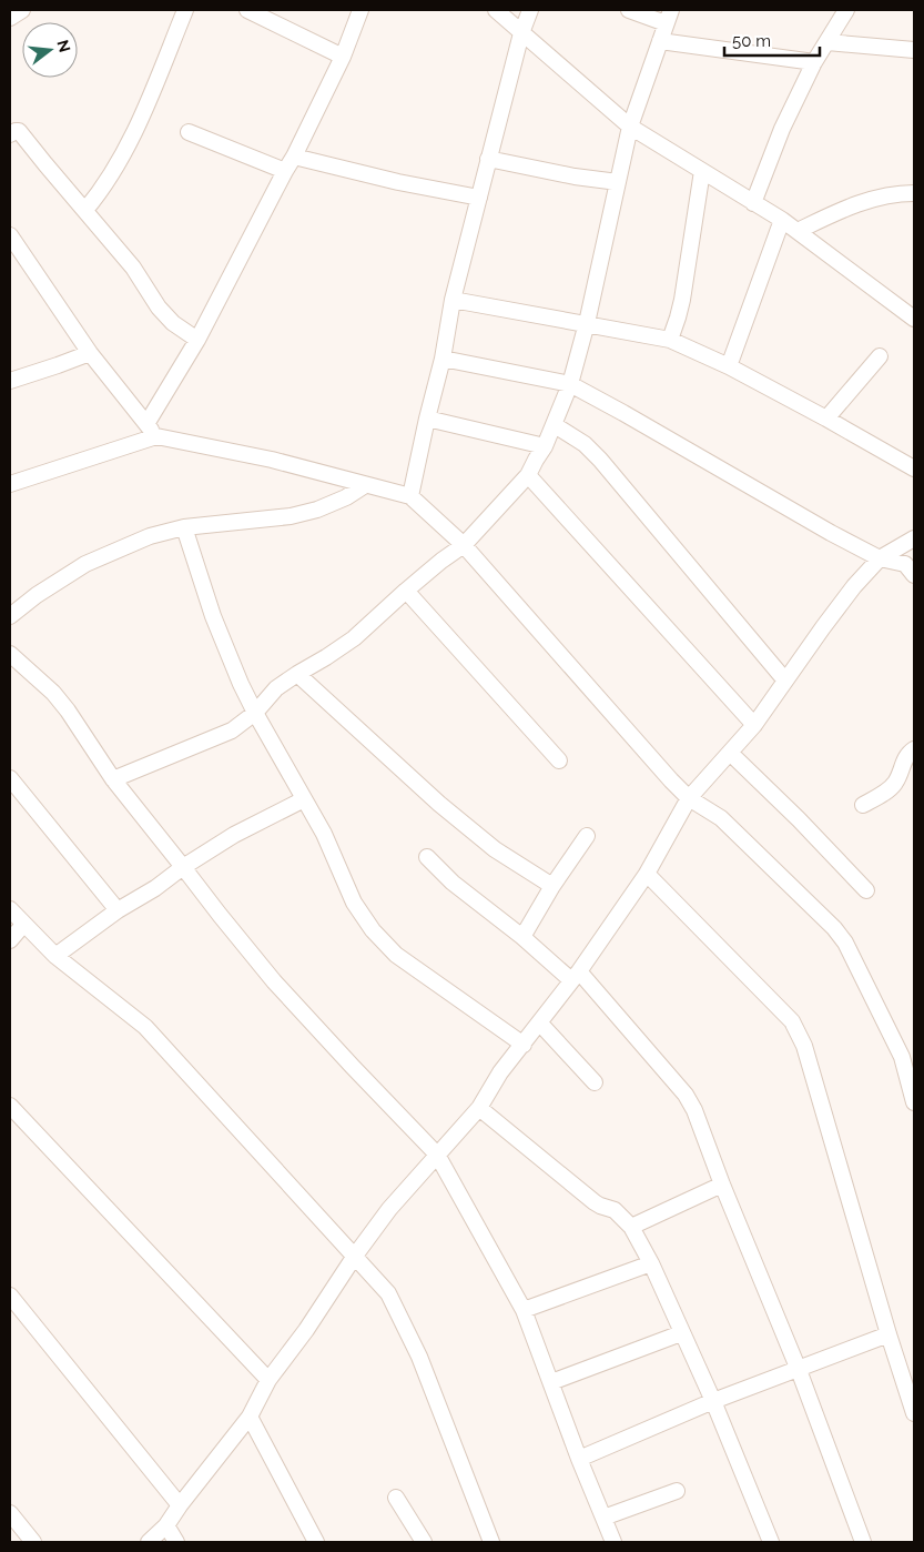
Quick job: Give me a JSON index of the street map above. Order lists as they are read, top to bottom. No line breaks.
{"scale_bar":"50 m","north":"right"}
